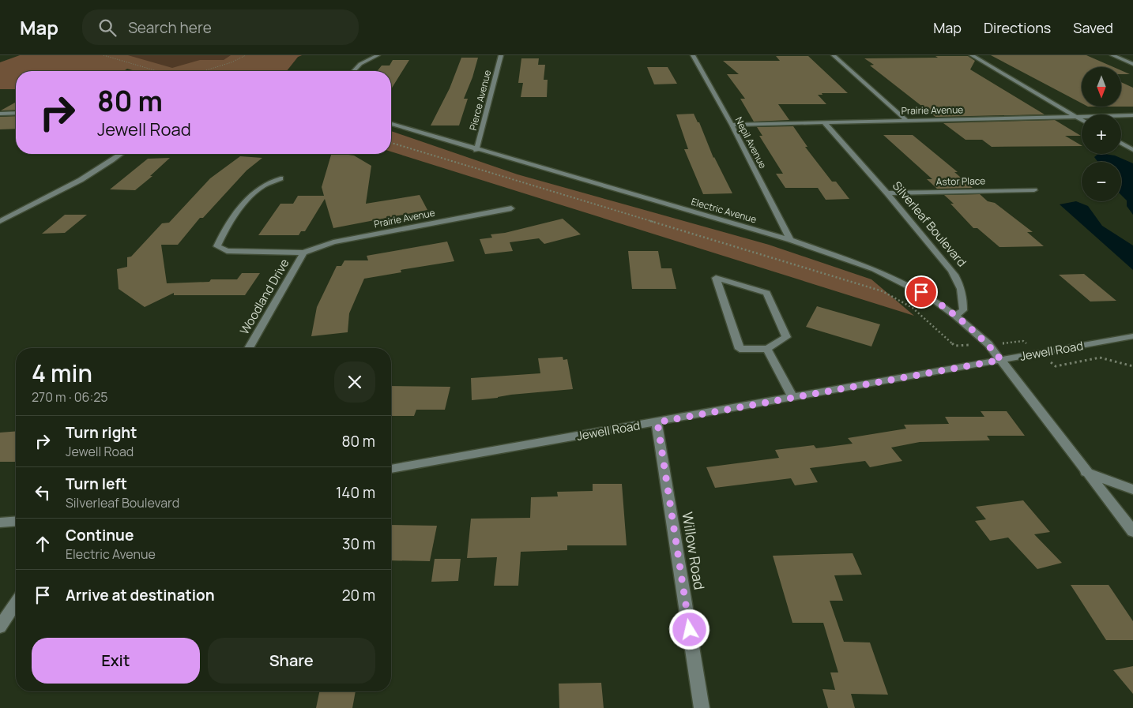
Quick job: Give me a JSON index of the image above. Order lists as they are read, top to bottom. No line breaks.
{"streets":{"street":["Pierce Avenue","Prairie Avenue","Nepil Avenue","Astor Place","Electric Avenue","Silverleaf Boulevard","Woodland Drive","Jewell Road","Willow Road"]},"crossings":[["Pierce Avenue","Electric Avenue"],["Prairie Avenue","Nepil Avenue"],["Prairie Avenue","Silverleaf Boulevard"],["Prairie Avenue","Woodland Drive"],["Nepil Avenue","Electric Avenue"],["Astor Place","Silverleaf Boulevard"],["Electric Avenue","Silverleaf Boulevard"],["Jewell Road","Willow Road"]],"north":"bottom","page":{"header":"Map","search":"Search here","nav":["Map","Directions","Saved"],"map_buttons":["+","−"],"turn":["80 m","Jewell Road"],"heading":["4 min","270 m · 06:25"],"list":[{"name":"Turn right","note":"Jewell Road","value":"80 m"},{"name":"Turn left","note":"Silverleaf Boulevard","value":"140 m"},{"name":"Continue","note":"Electric Avenue","value":"30 m"},{"name":"Arrive at destination","value":"20 m"}],"buttons":["Exit","Share"]}}
